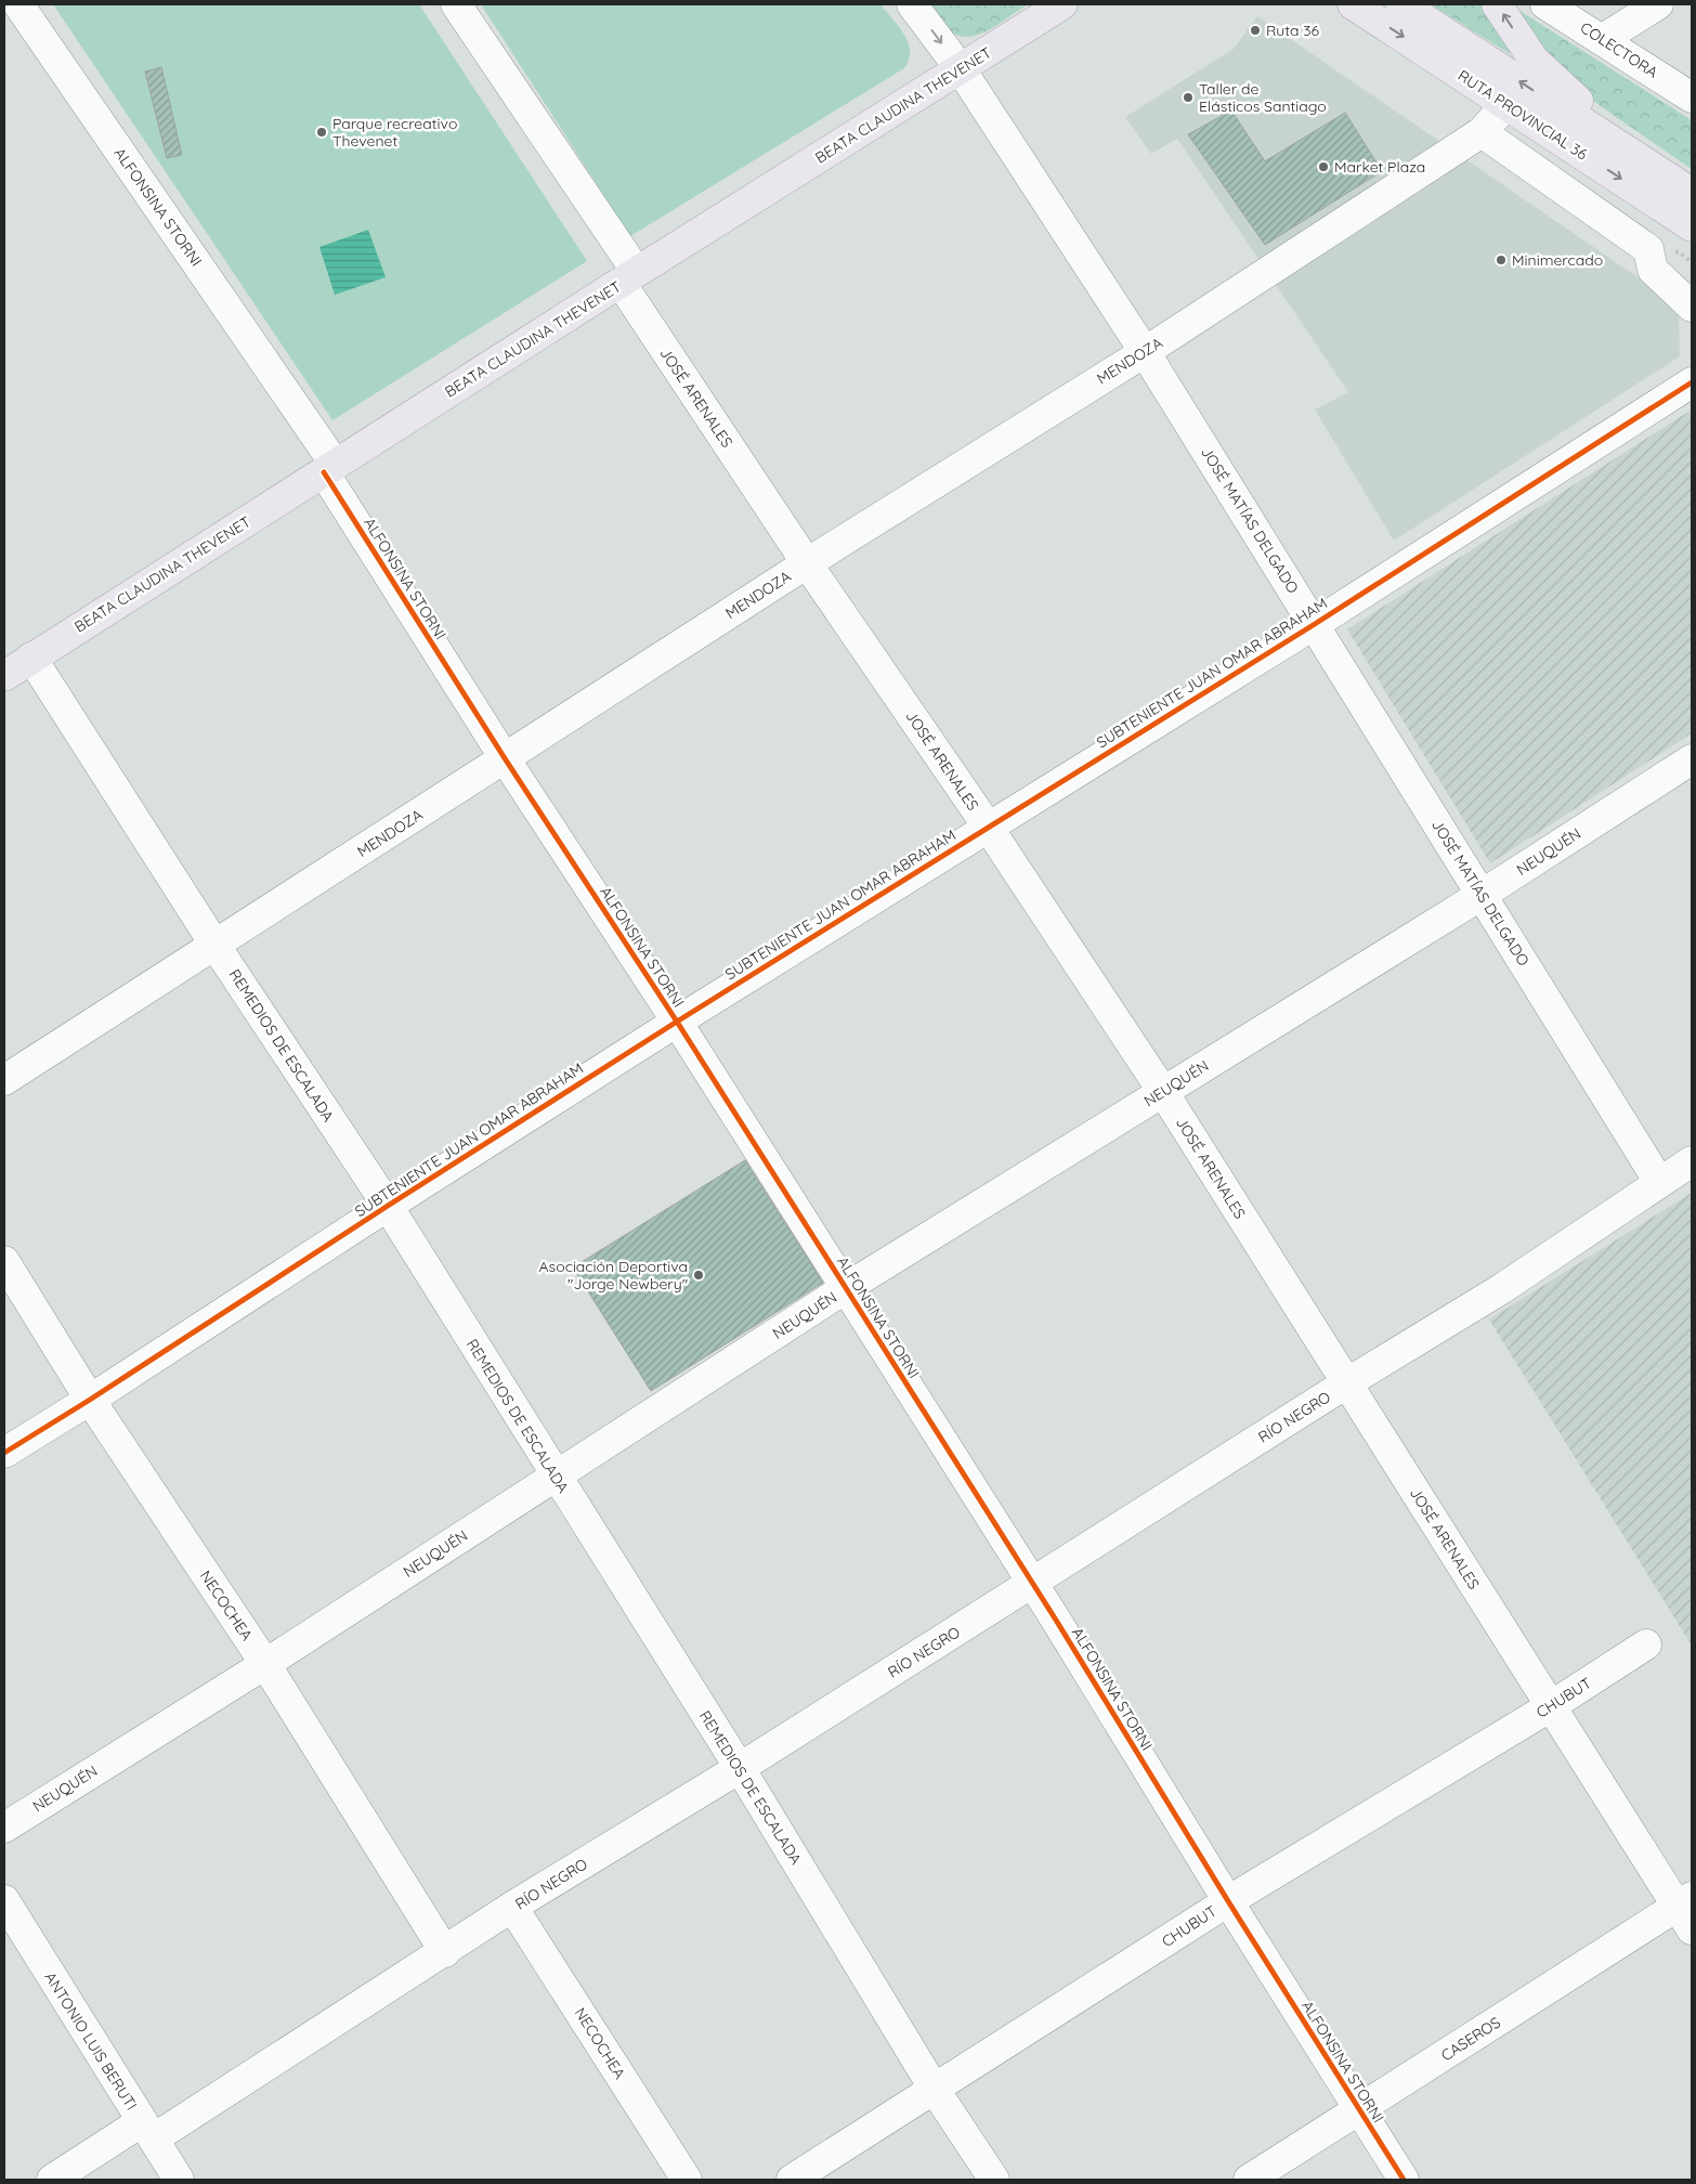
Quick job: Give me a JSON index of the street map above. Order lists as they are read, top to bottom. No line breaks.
{"streets":{"main road":["BEATA CLAUDINA THEVENET","RUTA PROVINCIAL 36"],"street":["COLECTORA","ALFONSINA STORNI","MENDOZA","JOSÉ ARENALES","JOSÉ MATÍAS DELGADO","SUBTENIENTE JUAN OMAR ABRAHAM","NEUQUÉN","REMEDIOS DE ESCALADA","RÍO NEGRO","NECOCHEA","CHUBUT","CASEROS","ANTONIO LUIS BERUTI"]},"crossings":[["BEATA CLAUDINA THEVENET","ALFONSINA STORNI"],["BEATA CLAUDINA THEVENET","JOSÉ ARENALES"],["BEATA CLAUDINA THEVENET","JOSÉ MATÍAS DELGADO"],["BEATA CLAUDINA THEVENET","REMEDIOS DE ESCALADA"],["RUTA PROVINCIAL 36","MENDOZA"],["ALFONSINA STORNI","MENDOZA"],["ALFONSINA STORNI","SUBTENIENTE JUAN OMAR ABRAHAM"],["ALFONSINA STORNI","NEUQUÉN"],["ALFONSINA STORNI","RÍO NEGRO"],["ALFONSINA STORNI","CHUBUT"],["ALFONSINA STORNI","CASEROS"],["MENDOZA","JOSÉ ARENALES"],["MENDOZA","JOSÉ MATÍAS DELGADO"],["MENDOZA","REMEDIOS DE ESCALADA"],["JOSÉ ARENALES","SUBTENIENTE JUAN OMAR ABRAHAM"],["JOSÉ ARENALES","NEUQUÉN"],["JOSÉ ARENALES","RÍO NEGRO"],["JOSÉ ARENALES","CHUBUT"],["JOSÉ ARENALES","CASEROS"],["JOSÉ MATÍAS DELGADO","SUBTENIENTE JUAN OMAR ABRAHAM"],["JOSÉ MATÍAS DELGADO","NEUQUÉN"],["JOSÉ MATÍAS DELGADO","RÍO NEGRO"],["SUBTENIENTE JUAN OMAR ABRAHAM","REMEDIOS DE ESCALADA"],["SUBTENIENTE JUAN OMAR ABRAHAM","NECOCHEA"],["NEUQUÉN","REMEDIOS DE ESCALADA"],["NEUQUÉN","NECOCHEA"],["REMEDIOS DE ESCALADA","RÍO NEGRO"],["REMEDIOS DE ESCALADA","CHUBUT"],["RÍO NEGRO","NECOCHEA"],["RÍO NEGRO","ANTONIO LUIS BERUTI"]],"places":["Ruta 36","Taller de Elásticos Santiago","Parque recreativo Thevenet","Market Plaza","Minimercado","Asociación Deportiva \"Jorge Newbery\""]}
